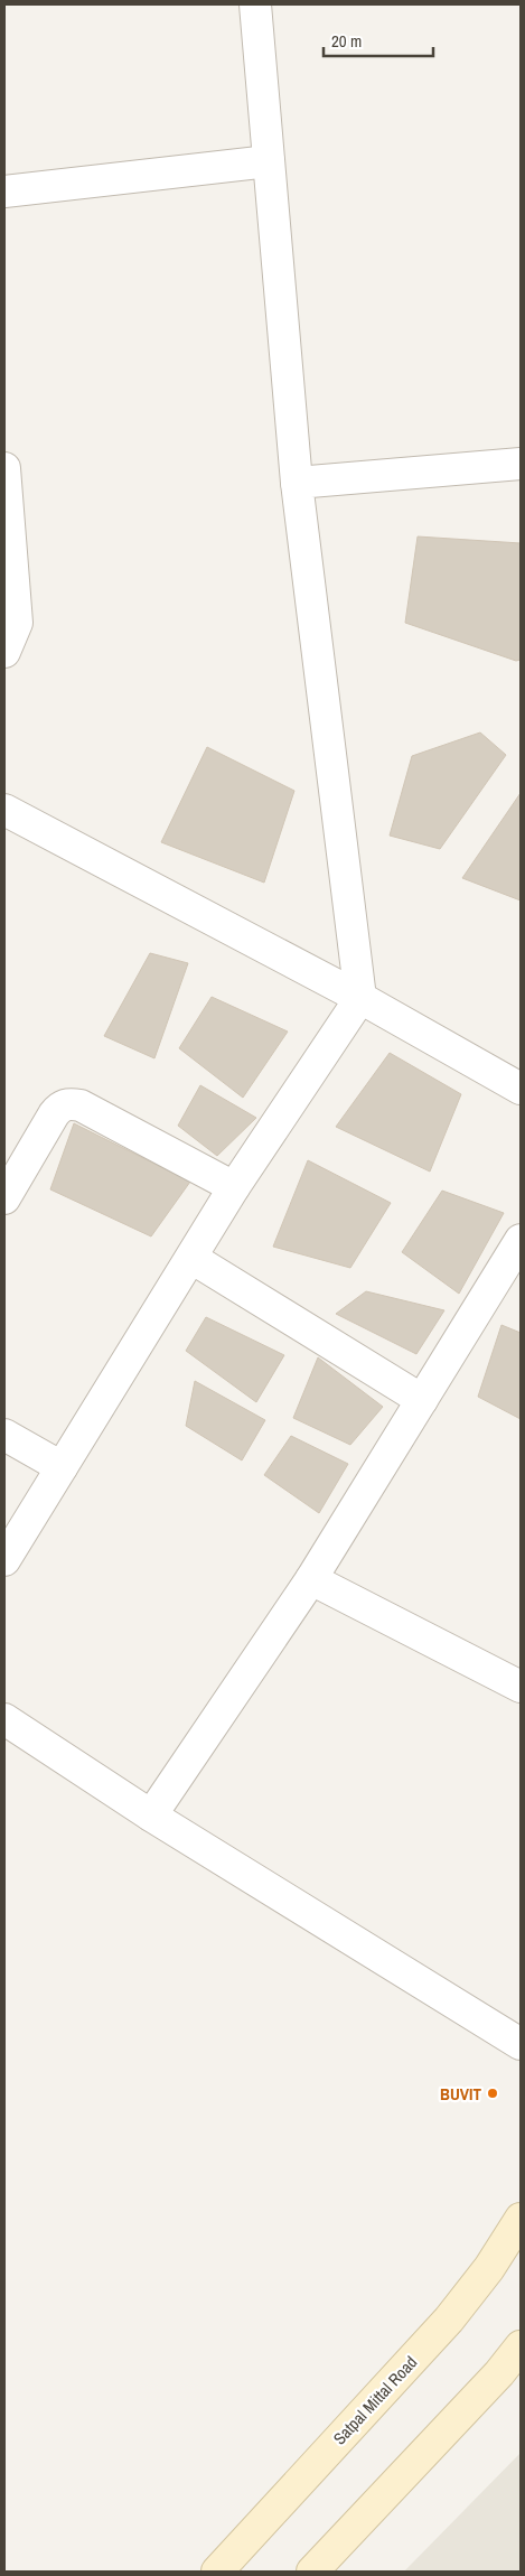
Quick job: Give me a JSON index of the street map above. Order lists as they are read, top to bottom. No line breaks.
{"streets":{"street":["Satpal Mittal Road"]},"places":["BUVIT"],"scale_bar":"20 m"}
